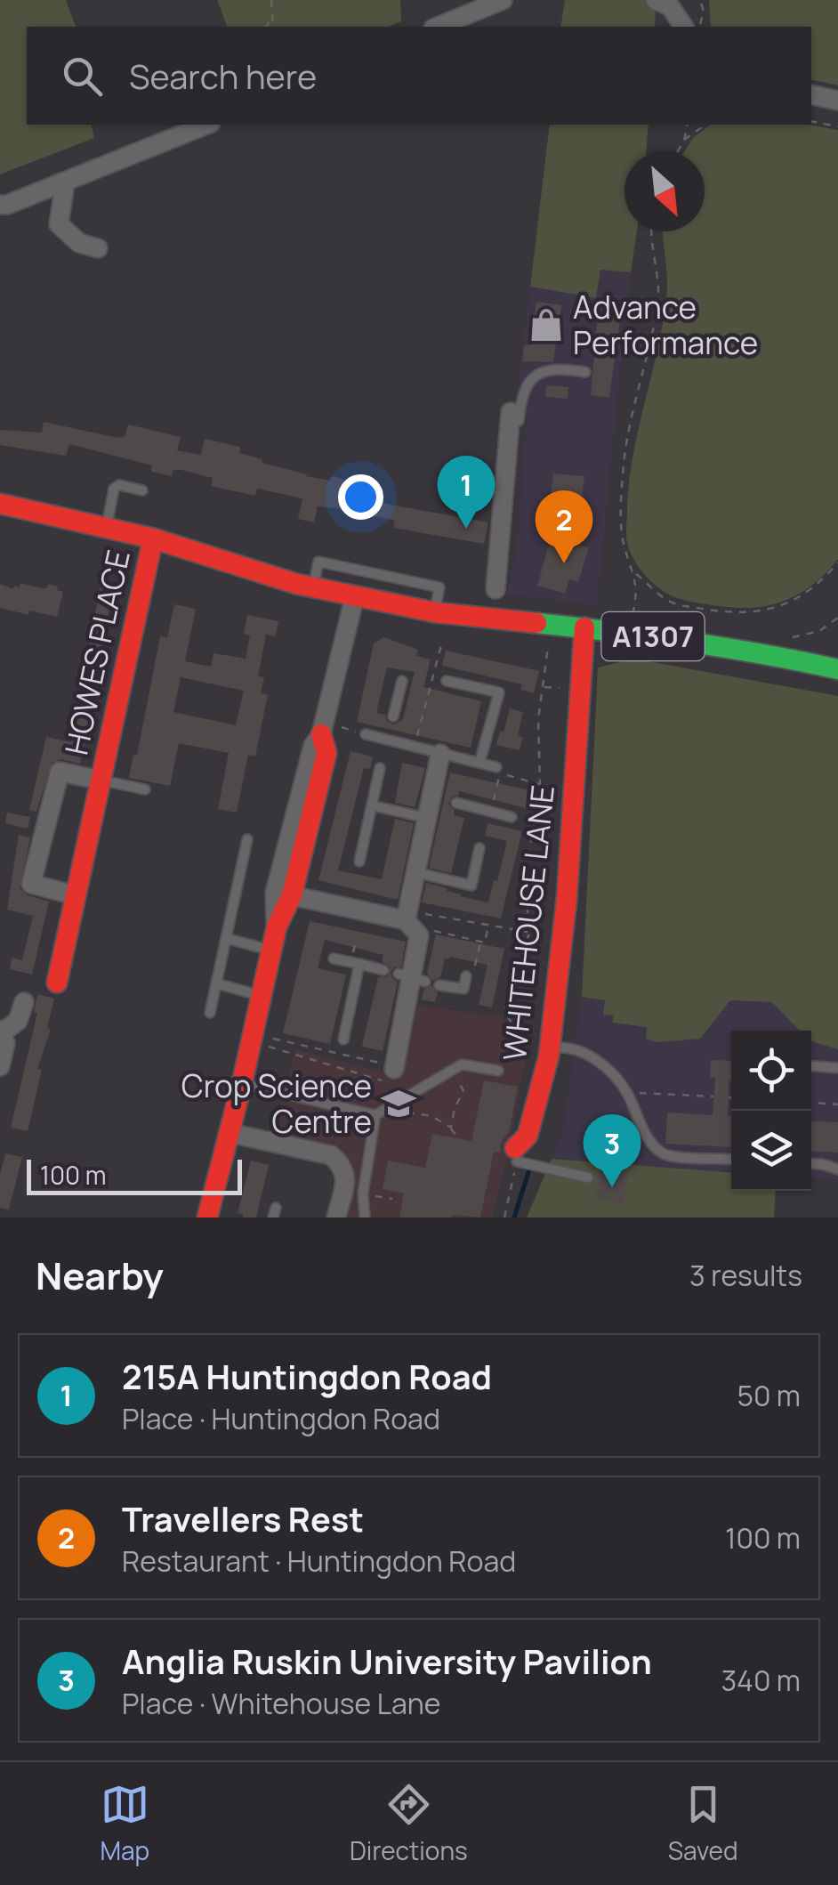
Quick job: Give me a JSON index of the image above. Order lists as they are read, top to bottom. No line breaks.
{"streets":{"street":["A1307","HOWES PLACE","WHITEHOUSE LANE"]},"crossings":[["A1307","HOWES PLACE"],["A1307","WHITEHOUSE LANE"]],"places":{"shop":["Advance Performance"],"school or university":["Crop Science Centre"]},"scale_bar":"100 m","north":"bottom right","page":{"search":"Search here","pins":["1","2","3"],"scale":"100 m","heading":["Nearby","3 results"],"list":[{"mark":"1","name":"215A Huntingdon Road","note":"Place · Huntingdon Road","value":"50 m"},{"mark":"2","name":"Travellers Rest","note":"Restaurant · Huntingdon Road","value":"100 m"},{"mark":"3","name":"Anglia Ruskin University Pavilion","note":"Place · Whitehouse Lane","value":"340 m"}],"nav":["Map","Directions","Saved"]}}
